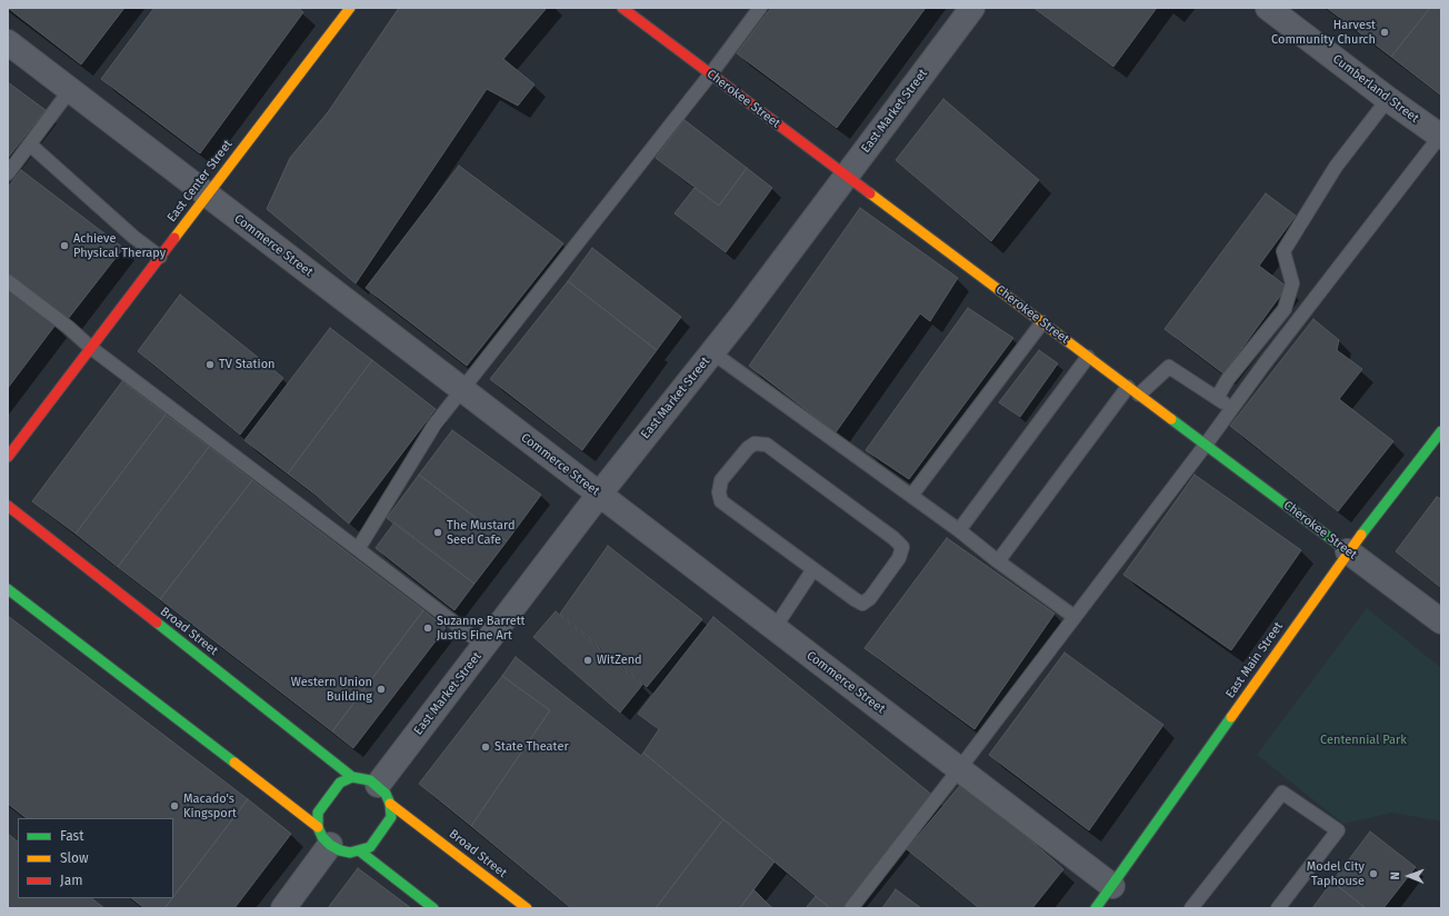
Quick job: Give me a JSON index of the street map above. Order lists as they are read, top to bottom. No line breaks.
{"streets":{"main road":["Cherokee Street","East Center Street","Broad Street","East Main Street"],"street":["Cumberland Street","East Market Street","Commerce Street"]},"crossings":[["Cherokee Street","East Market Street"],["Cherokee Street","East Main Street"],["East Market Street","Commerce Street"],["East Market Street","Broad Street"],["East Center Street","Commerce Street"],["Commerce Street","East Main Street"]],"parks":["Centennial Park"],"places":["Harvest Community Church","Achieve Physical Therapy","TV Station","The Mustard Seed Cafe","Suzanne Barrett Justis Fine Art","WitZend","Western Union Building","State Theater","Macado's Kingsport","Model City Taphouse"],"legend":["Fast","Slow","Jam"],"north":"left"}
